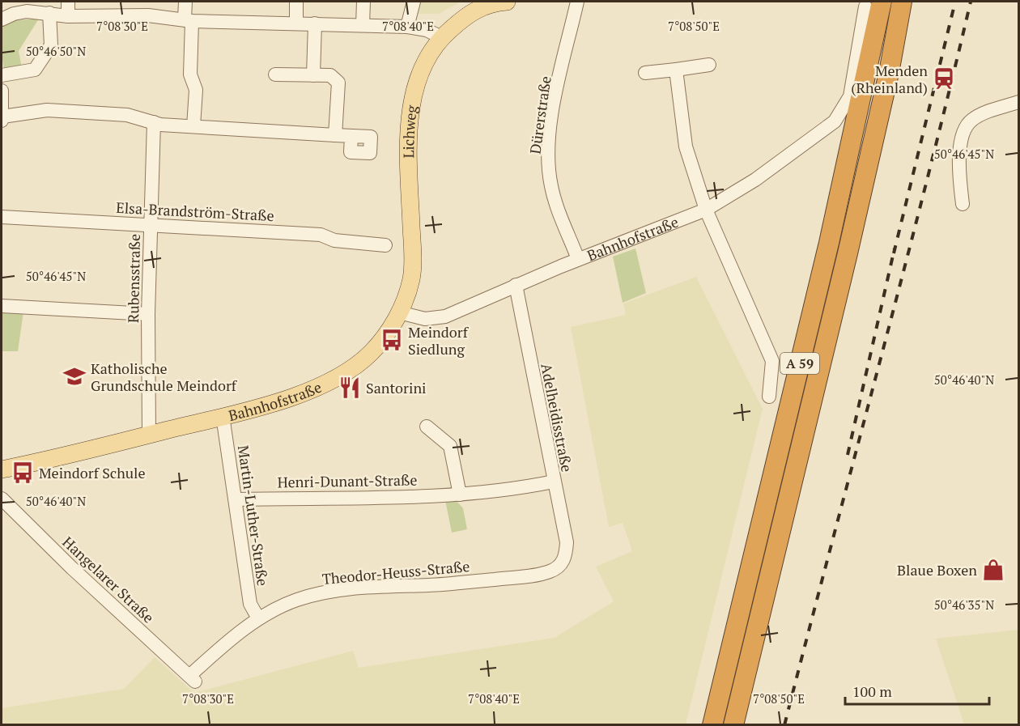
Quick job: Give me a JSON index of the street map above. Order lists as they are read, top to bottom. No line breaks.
{"streets":{"highway":["A 59"],"main road":["Lichweg","Bahnhofstraße"],"street":["Dürerstraße","Elsa-Brandström-Straße","Rubensstraße","Adelheidisstraße","Henri-Dunant-Straße","Martin-Luther-Straße","Theodor-Heuss-Straße","Hangelarer Straße"]},"crossings":[["Dürerstraße","Bahnhofstraße"],["Lichweg","Bahnhofstraße"],["Elsa-Brandström-Straße","Rubensstraße"],["Bahnhofstraße","Rubensstraße"],["Bahnhofstraße","A 59"],["Bahnhofstraße","Adelheidisstraße"],["Bahnhofstraße","Martin-Luther-Straße"],["Adelheidisstraße","Henri-Dunant-Straße"],["Adelheidisstraße","Theodor-Heuss-Straße"],["Henri-Dunant-Straße","Martin-Luther-Straße"],["Martin-Luther-Straße","Theodor-Heuss-Straße"],["Theodor-Heuss-Straße","Hangelarer Straße"]],"places":{"station":["Menden (Rheinland)"],"bus stop":["Meindorf Siedlung","Meindorf Schule"],"school or university":["Katholische Grundschule Meindorf"],"restaurant":["Santorini"],"shop":["Blaue Boxen"]},"scale_bar":"100 m","coordinates":["7°08'30\"E","7°08'40\"E","7°08'50\"E","50°46'50\"N","50°46'45\"N","50°46'40\"N","50°46'35\"N"]}
